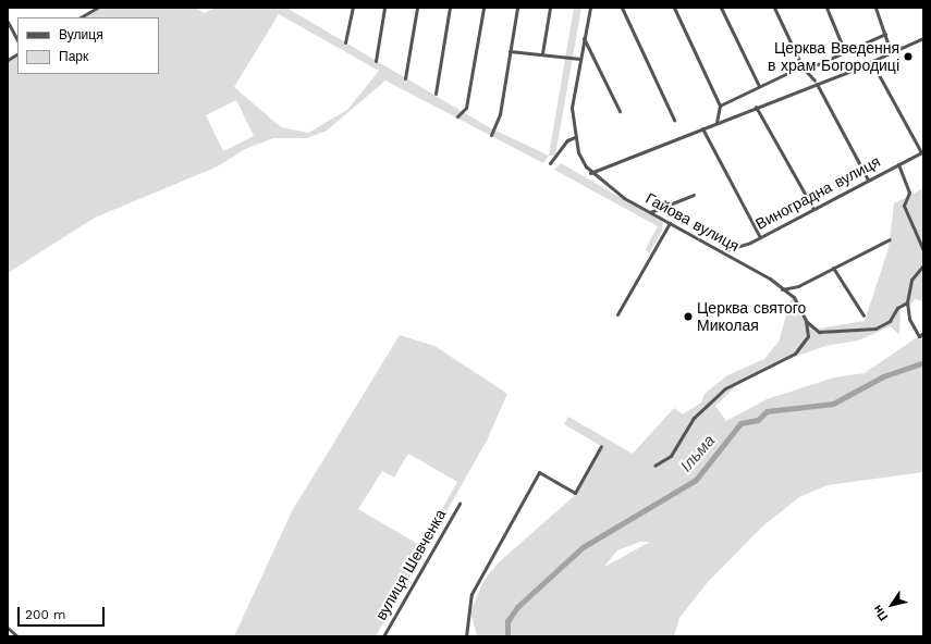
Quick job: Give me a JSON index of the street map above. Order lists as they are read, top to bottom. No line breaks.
{"streets":{"street":["Виноградна вулиця","Гайова вулиця","вулиця Шевченка"]},"crossings":[["Виноградна вулиця","Гайова вулиця"]],"water":["Ільма"],"places":["Церква Введення в храм Богородиці","Церква святого Миколая"],"legend":["Вулиця","Парк"],"scale_bar":"200 m","north":"bottom left"}
